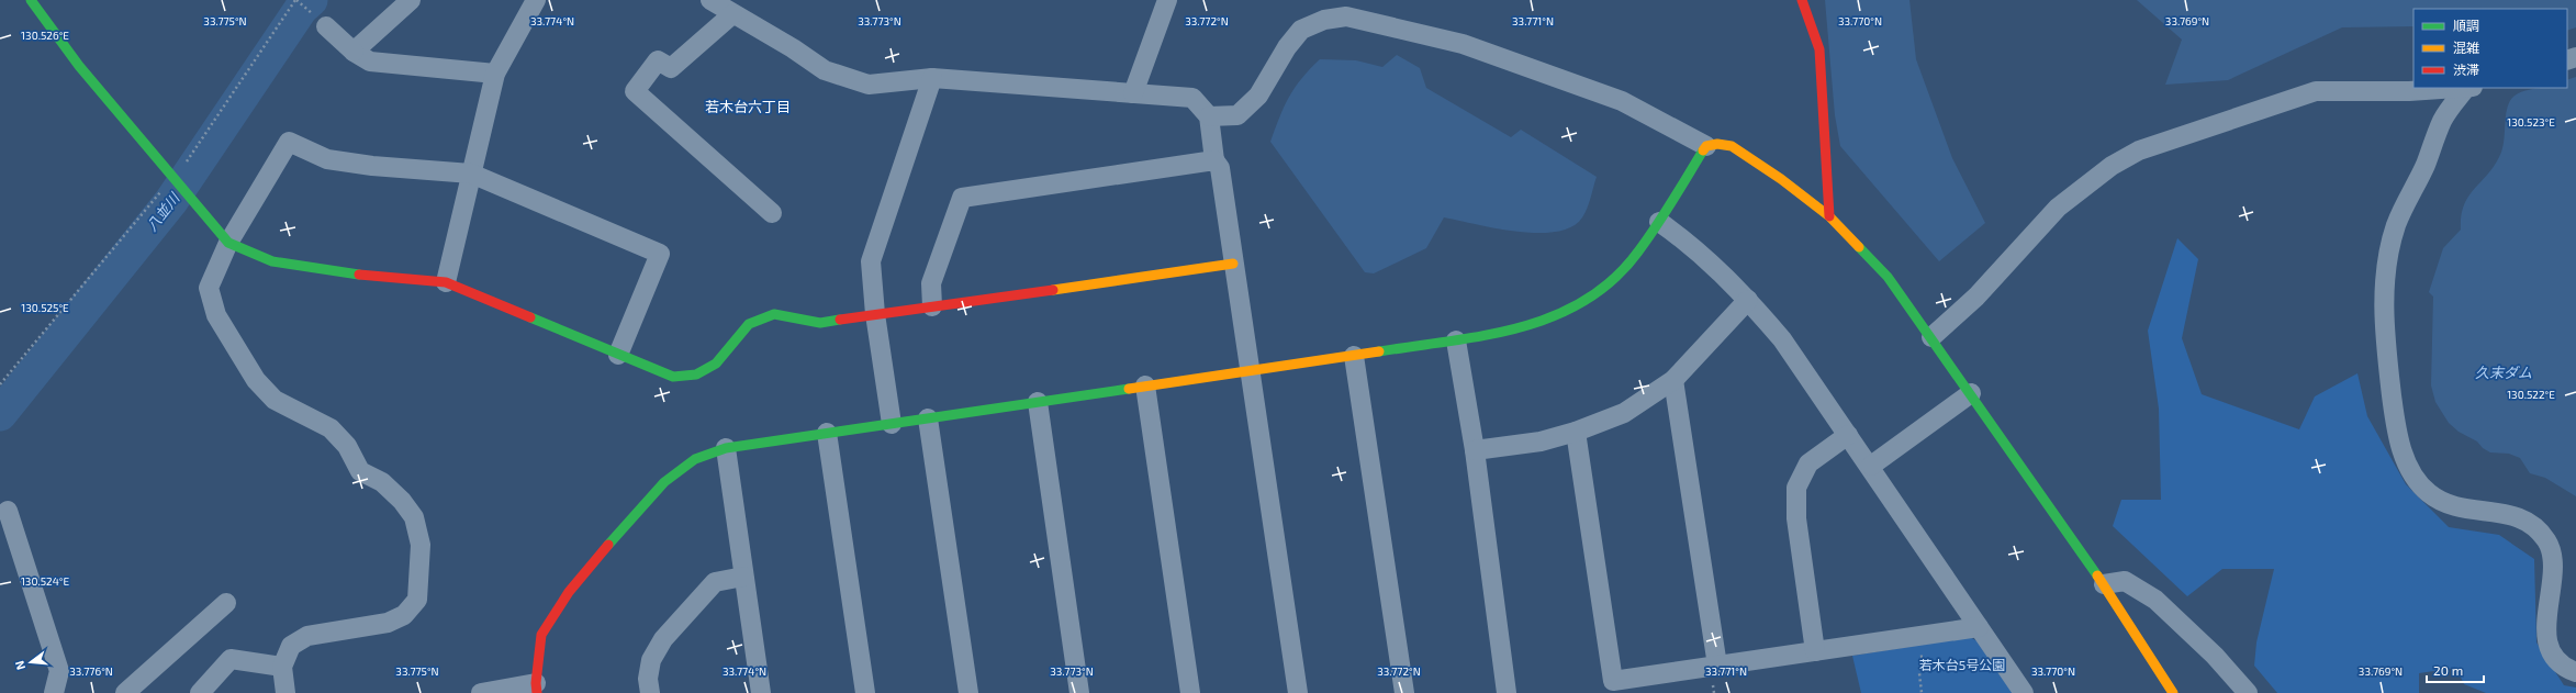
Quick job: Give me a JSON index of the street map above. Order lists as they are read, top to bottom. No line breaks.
{"districts":["若木台六丁目"],"water":["八並川","久末ダム"],"parks":["若木台5号公園"],"legend":["順調","混雑","渋滞"],"scale_bar":"20 m","north":"left","coordinates":["33.775°N","33.774°N","33.773°N","33.772°N","33.771°N","33.770°N","33.769°N","130.526°E","130.523°E","130.525°E","130.522°E","130.524°E","33.776°N"]}
